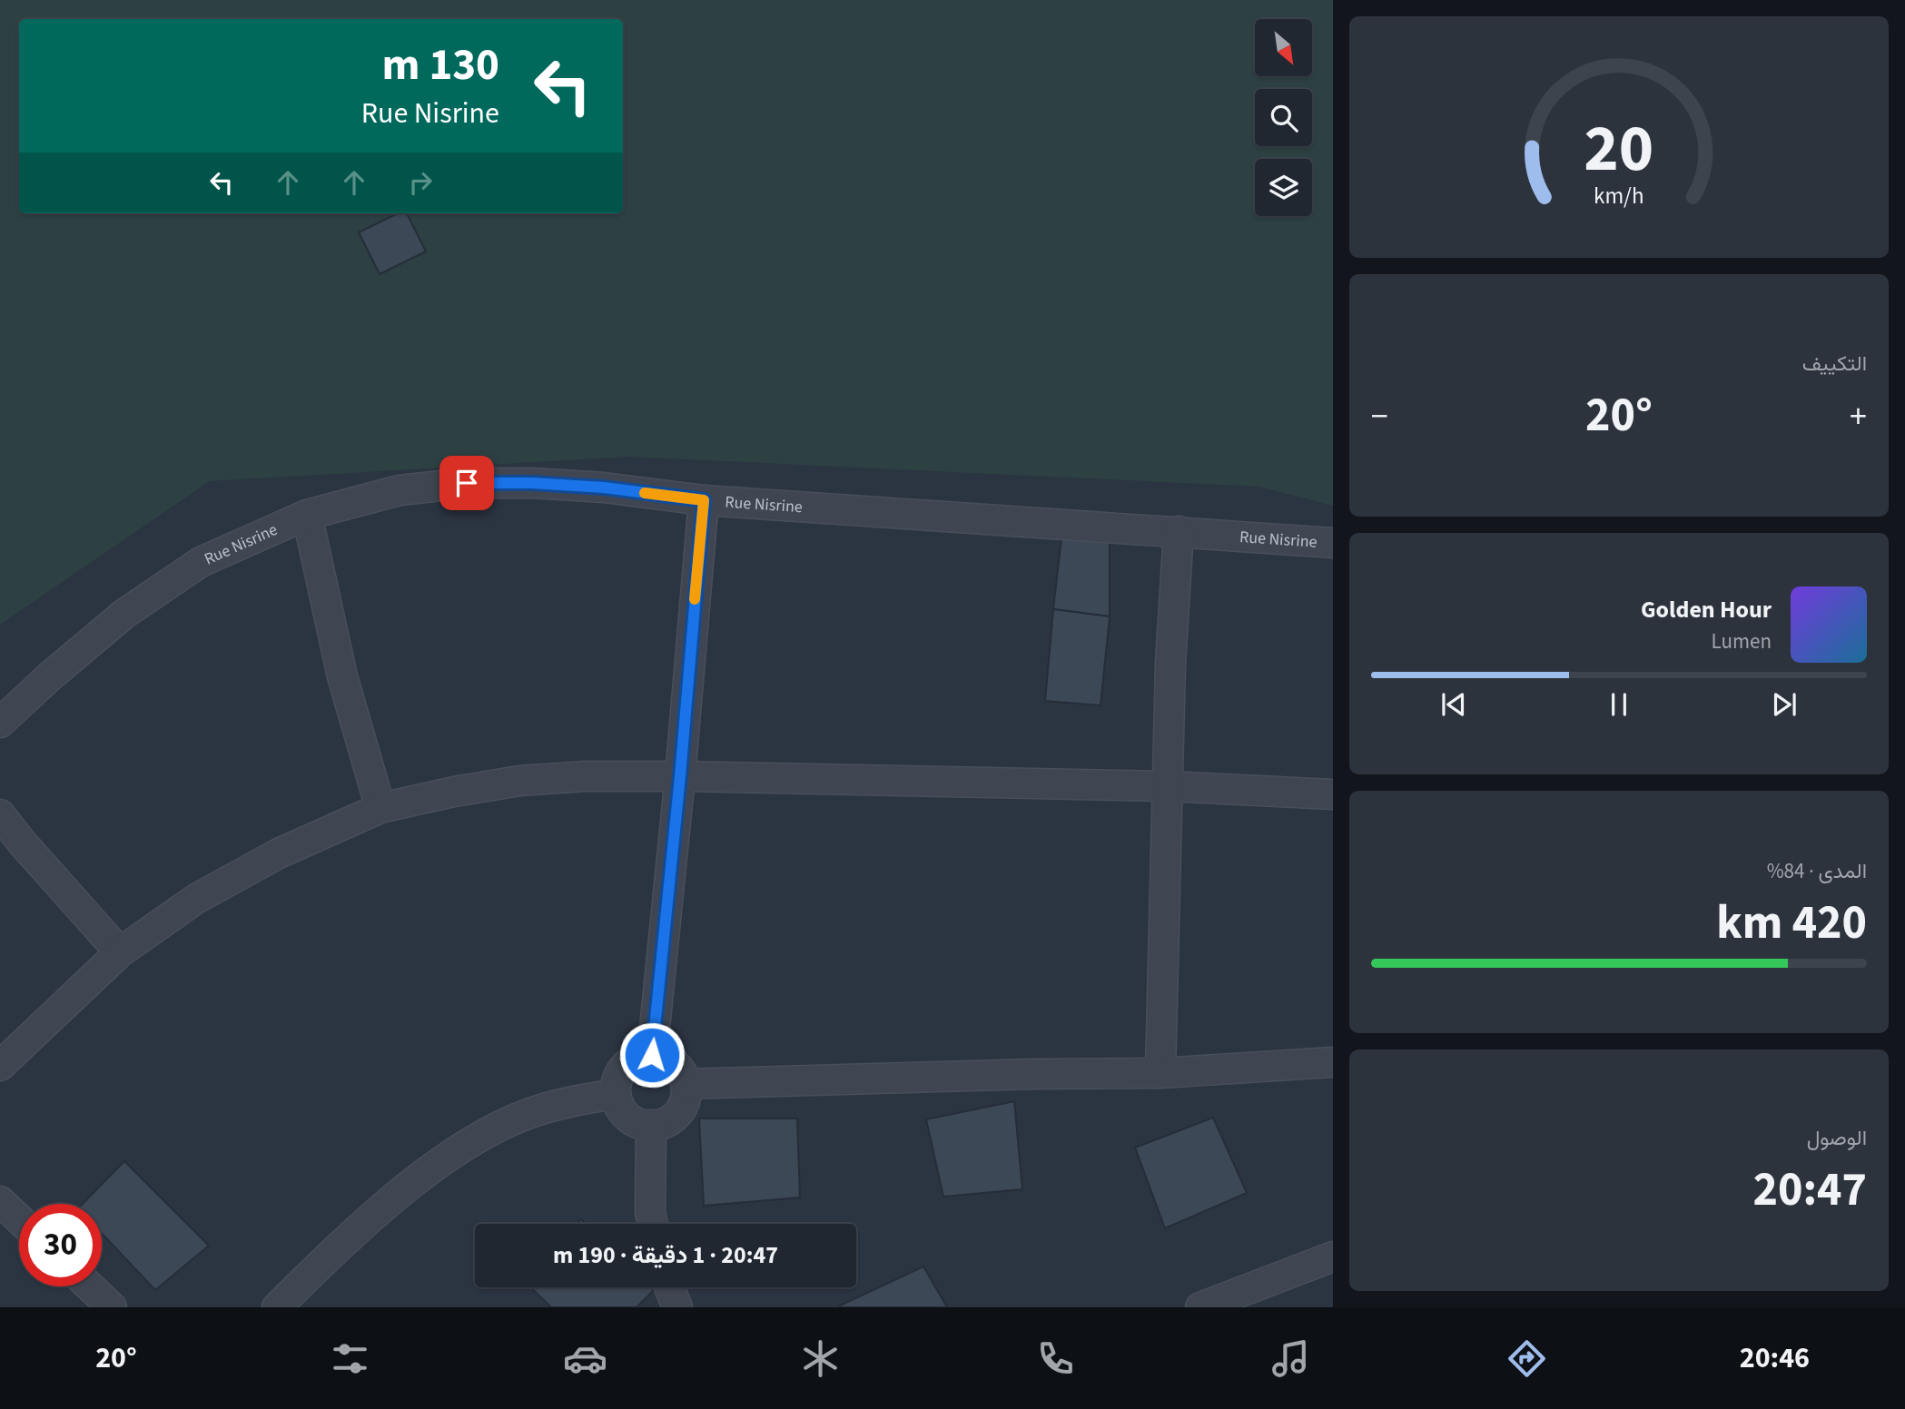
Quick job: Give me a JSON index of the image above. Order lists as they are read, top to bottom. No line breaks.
{"streets":{"street":["Rue Nisrine"]},"north":"bottom right","page":{"turn":["130 m","Rue Nisrine"],"tile":["التكييف",["المدى · 84%","420 km"],["الوصول","20:47"]],"heat":["−","20°","+"],"song":["Golden Hour","Lumen"],"limit":"30","trip":"20:47 · 1 دقيقة · 190 m","tabs":["20:46","20°"],"gauge":["20","km/h"]}}
